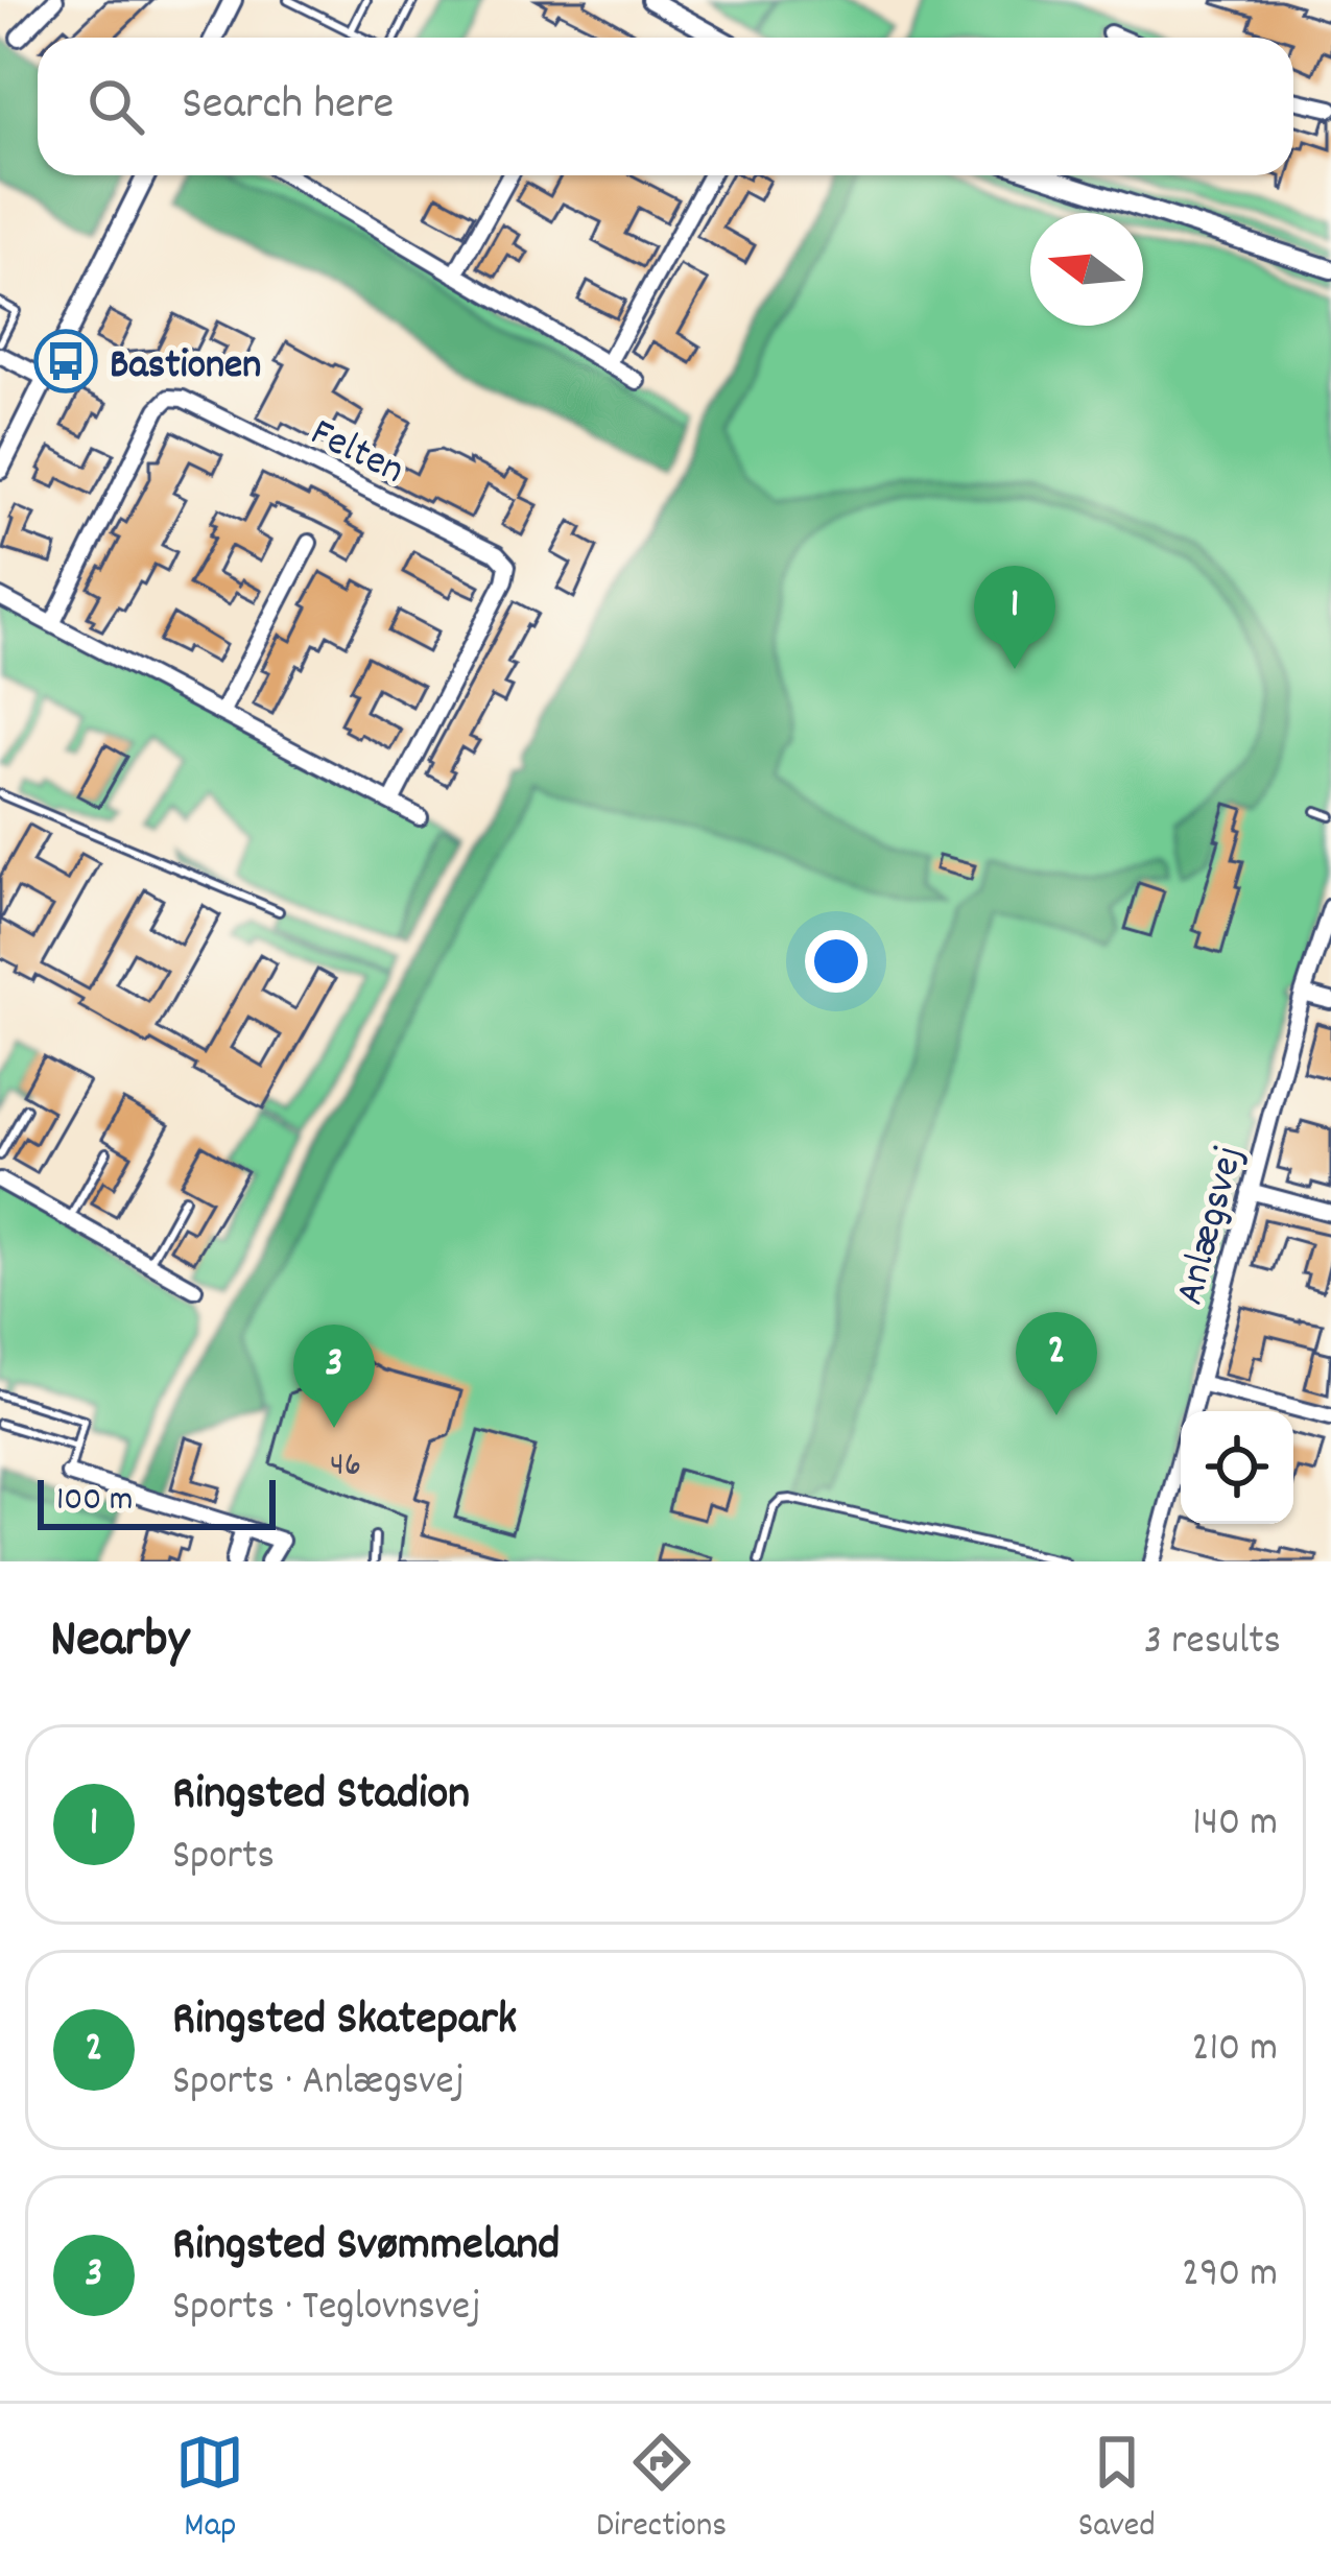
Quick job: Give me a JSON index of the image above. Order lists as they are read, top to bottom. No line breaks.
{"streets":{"street":["Felten","Anlægsvej"]},"places":{"bus stop":["Bastionen"]},"house_numbers":["46"],"scale_bar":"100 m","north":"left","page":{"search":"Search here","pins":["1","2","3"],"scale":"100 m","heading":["Nearby","3 results"],"list":[{"mark":"1","name":"Ringsted Stadion","note":"Sports","value":"140 m"},{"mark":"2","name":"Ringsted Skatepark","note":"Sports · Anlægsvej","value":"210 m"},{"mark":"3","name":"Ringsted Svømmeland","note":"Sports · Teglovnsvej","value":"290 m"}],"nav":["Map","Directions","Saved"]}}
